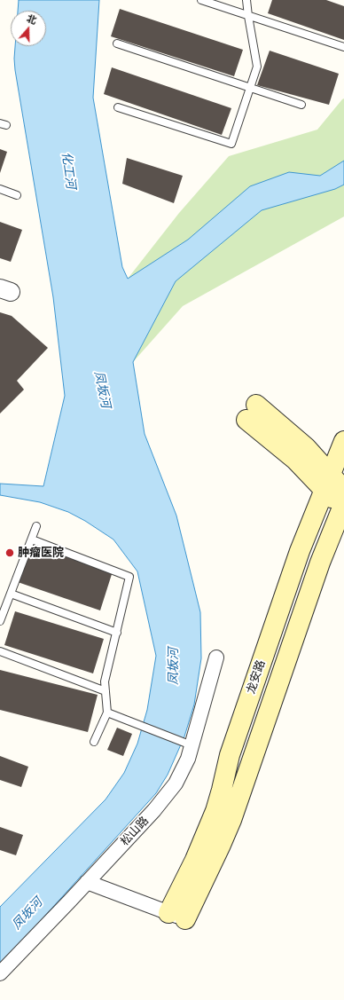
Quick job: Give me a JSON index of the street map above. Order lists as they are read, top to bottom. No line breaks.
{"streets":{"main road":["龙安路"],"street":["松山路"]},"water":["化工河","凤坂河"],"places":["肿瘤医院"],"north":"top"}
